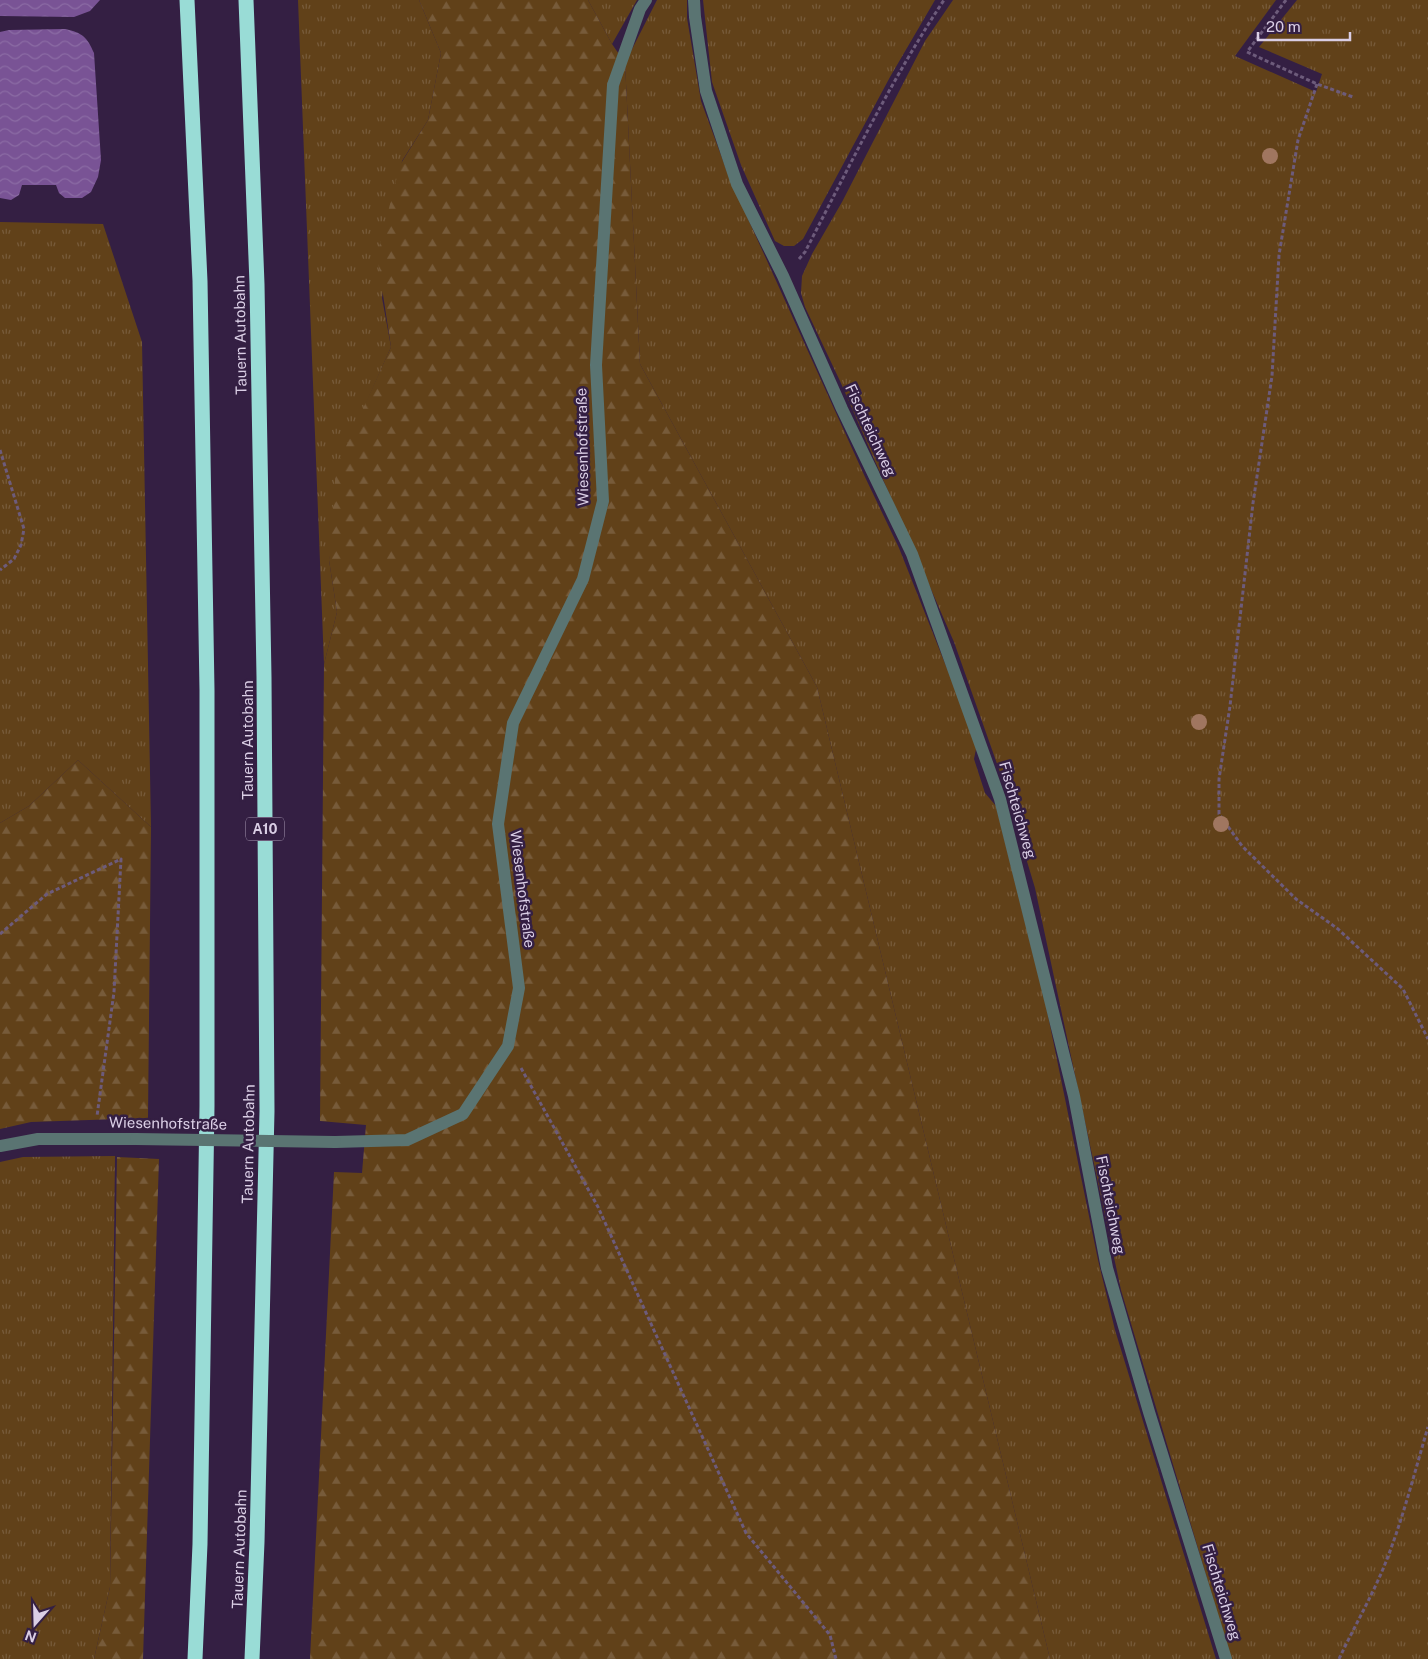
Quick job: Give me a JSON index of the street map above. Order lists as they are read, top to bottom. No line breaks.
{"streets":{"highway":["Tauern Autobahn","A10"],"street":["Fischteichweg","Wiesenhofstraße"]},"scale_bar":"20 m","north":"bottom"}
